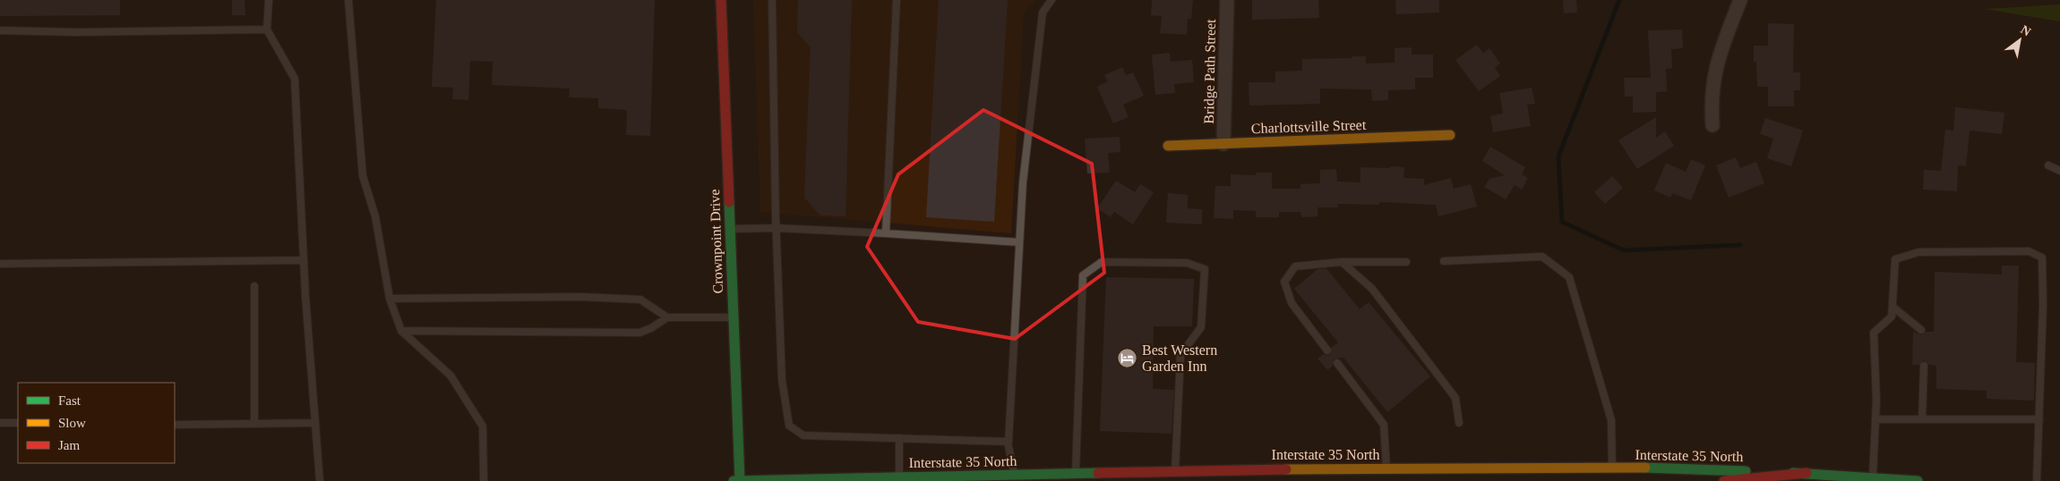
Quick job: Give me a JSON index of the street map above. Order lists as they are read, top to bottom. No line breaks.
{"streets":{"main road":["Charlottsville Street","Crownpoint Drive","Interstate 35 North"],"street":["Bridge Path Street"]},"crossings":[["Bridge Path Street","Charlottsville Street"],["Crownpoint Drive","Interstate 35 North"]],"places":{"hotel":["Best Western Garden Inn"]},"legend":["Fast","Slow","Jam"],"north":"top right"}
